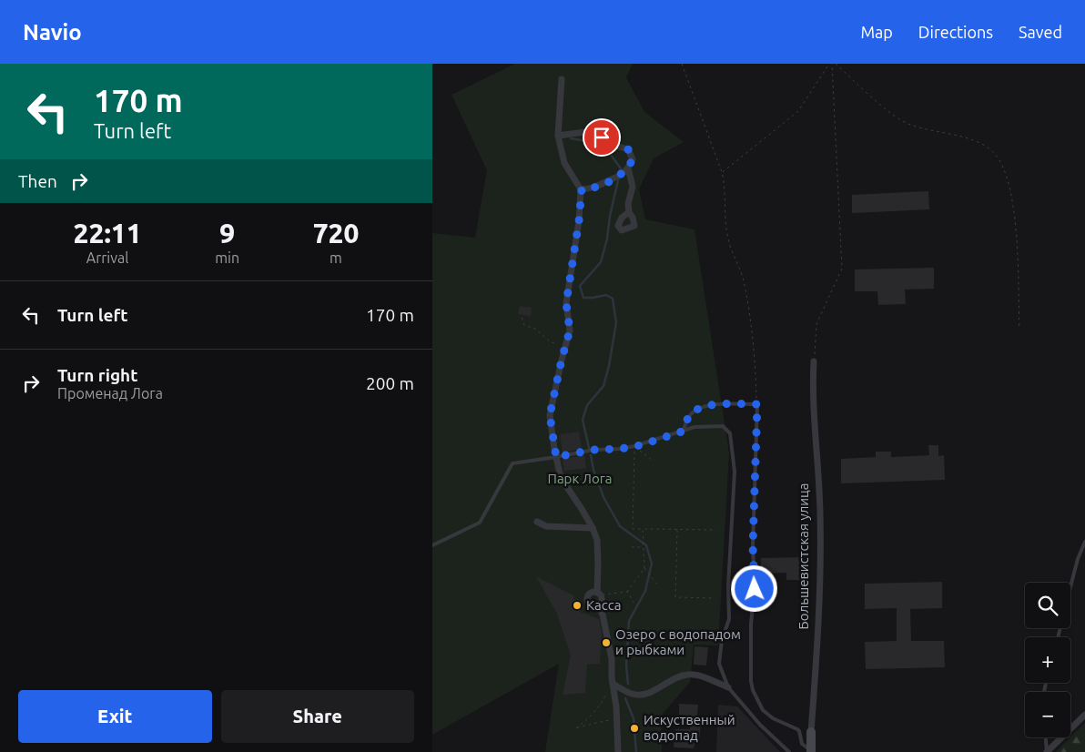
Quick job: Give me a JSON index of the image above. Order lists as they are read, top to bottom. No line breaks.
{"streets":{"street":["Большевистская улица"]},"parks":["Парк Лога"],"places":["Касса","Озеро с водопадом и рыбками","Искуственный водопад"],"page":{"header":"Navio","nav":["Map","Directions","Saved"],"turn":["170 m","Turn left"],"then":"Then","eta":["22:11","Arrival","9","min","720","m"],"list":[{"name":"Turn left","value":"170 m"},{"name":"Turn right","note":"Променад Лога","value":"200 m"}],"map_buttons":["+","−"],"buttons":["Exit","Share"]}}
